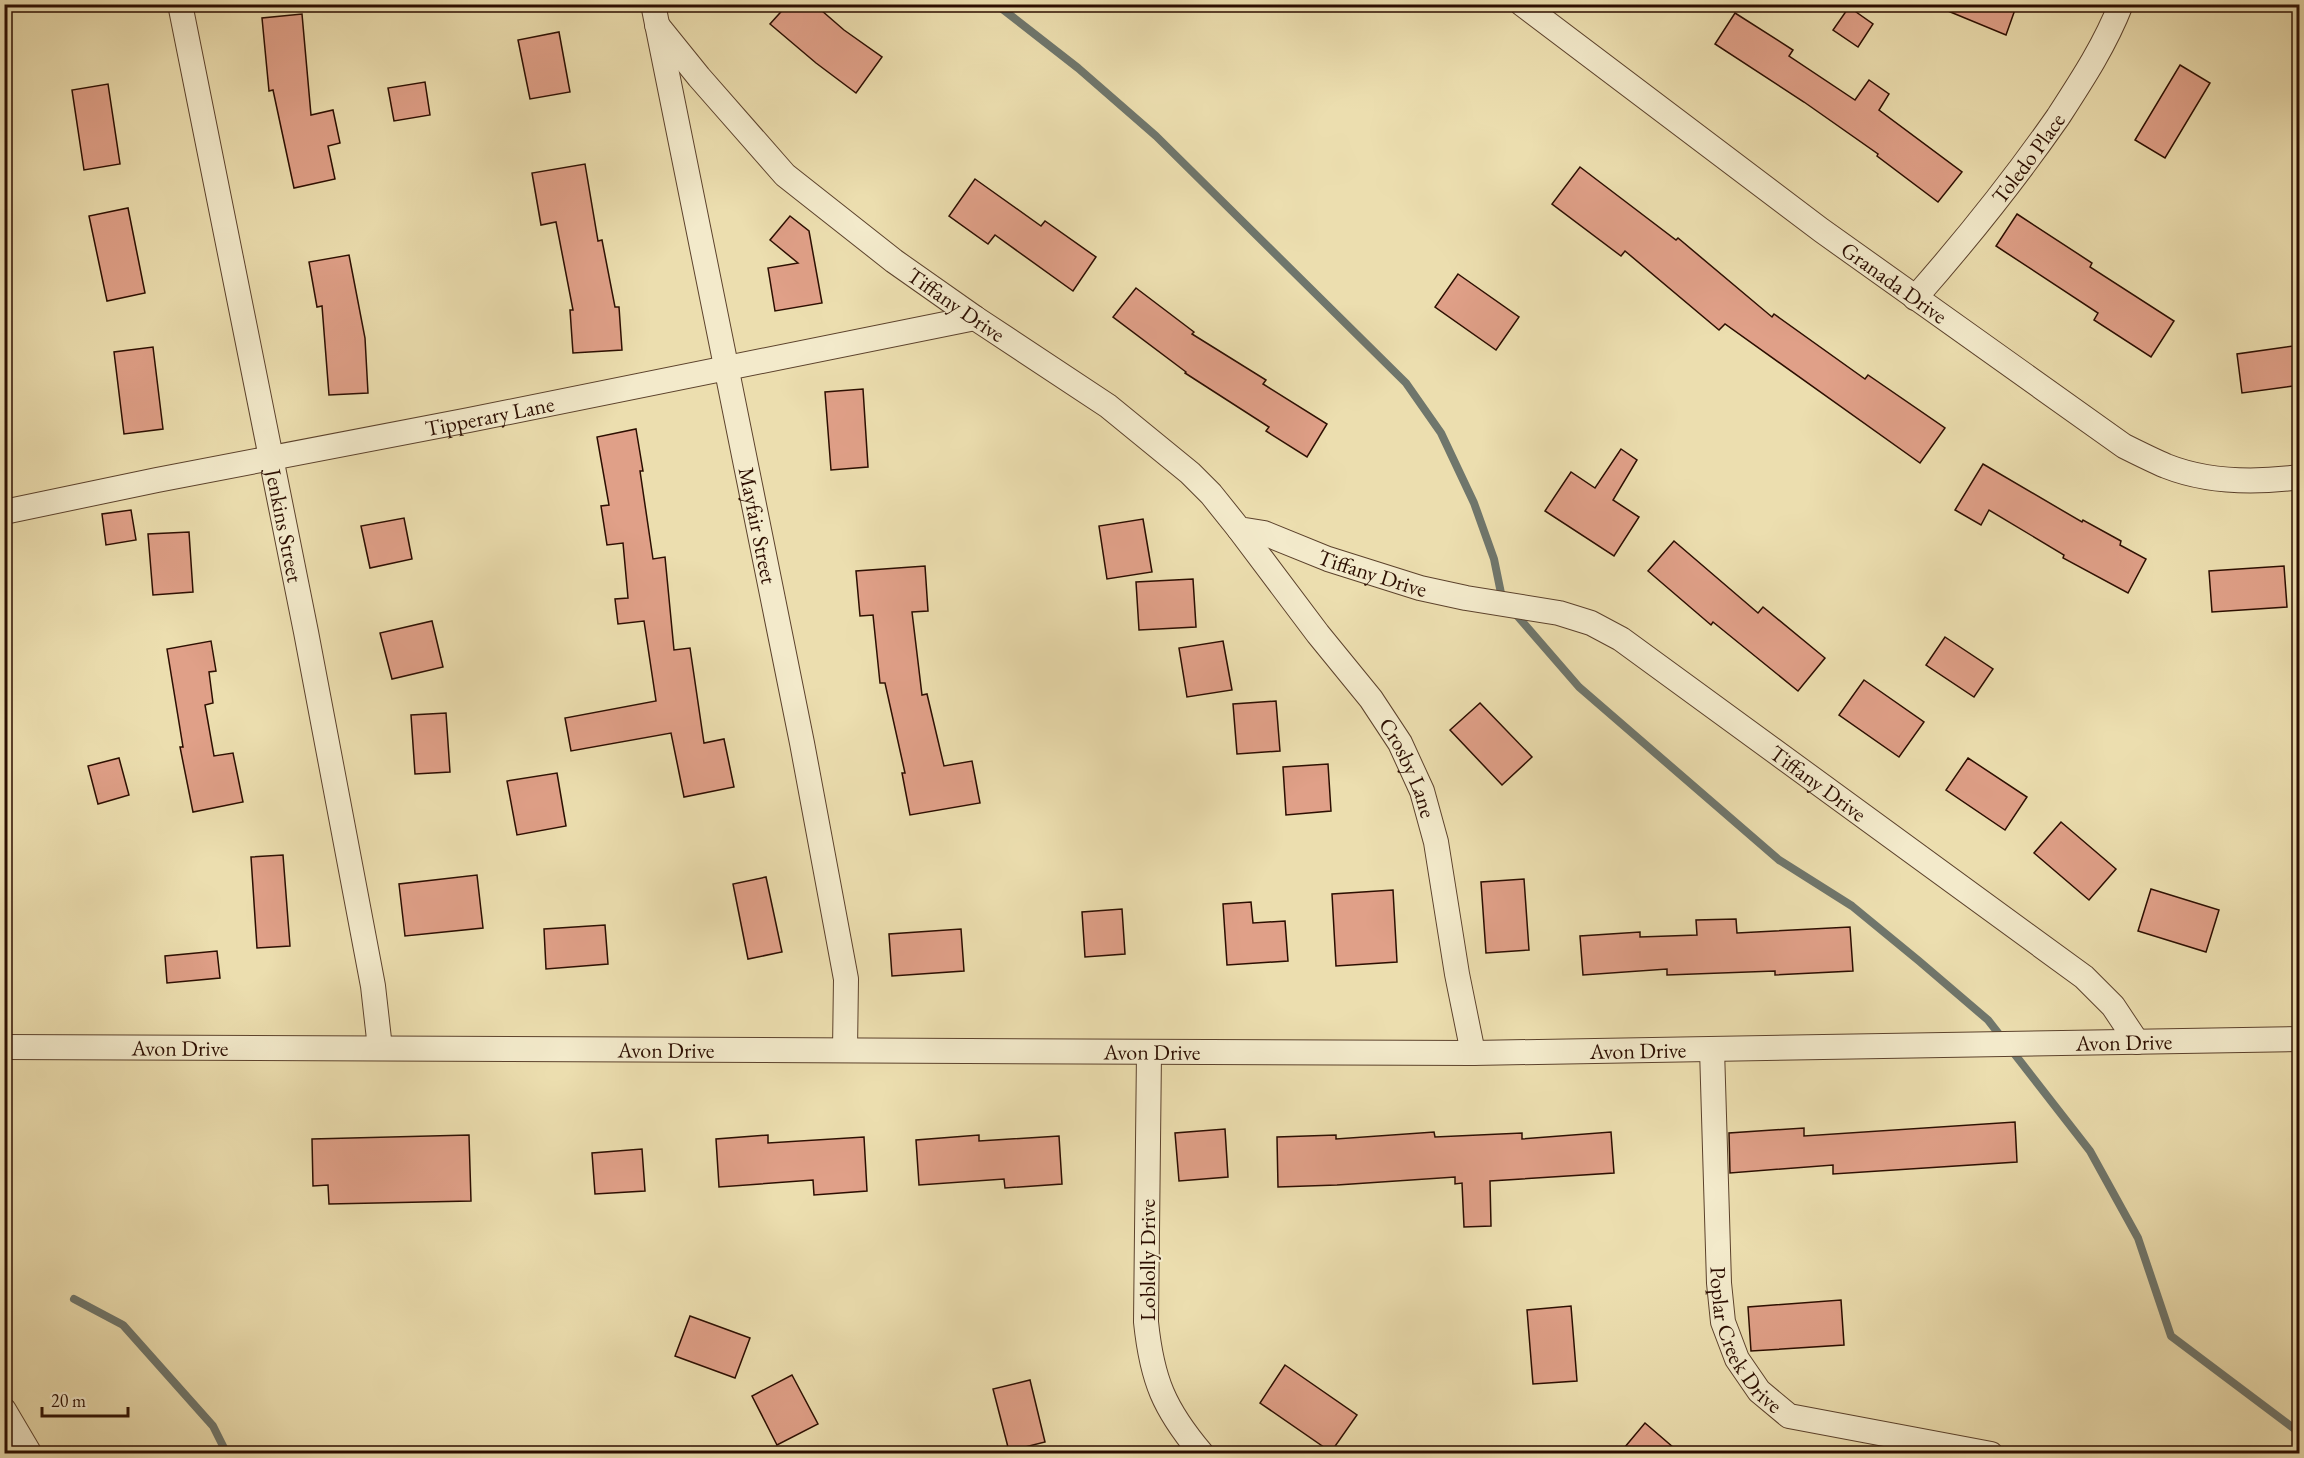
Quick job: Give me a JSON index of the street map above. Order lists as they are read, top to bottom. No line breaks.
{"streets":{"street":["Toledo Place","Granada Drive","Tiffany Drive","Tipperary Lane","Jenkins Street","Mayfair Street","Crosby Lane","Avon Drive","Loblolly Drive","Poplar Creek Drive"]},"crossings":[["Toledo Place","Granada Drive"],["Tiffany Drive","Tipperary Lane"],["Tiffany Drive","Mayfair Street"],["Tiffany Drive","Crosby Lane"],["Tiffany Drive","Avon Drive"],["Tipperary Lane","Jenkins Street"],["Tipperary Lane","Mayfair Street"],["Jenkins Street","Avon Drive"],["Mayfair Street","Avon Drive"],["Crosby Lane","Avon Drive"],["Avon Drive","Loblolly Drive"],["Avon Drive","Poplar Creek Drive"]],"scale_bar":"20 m"}
